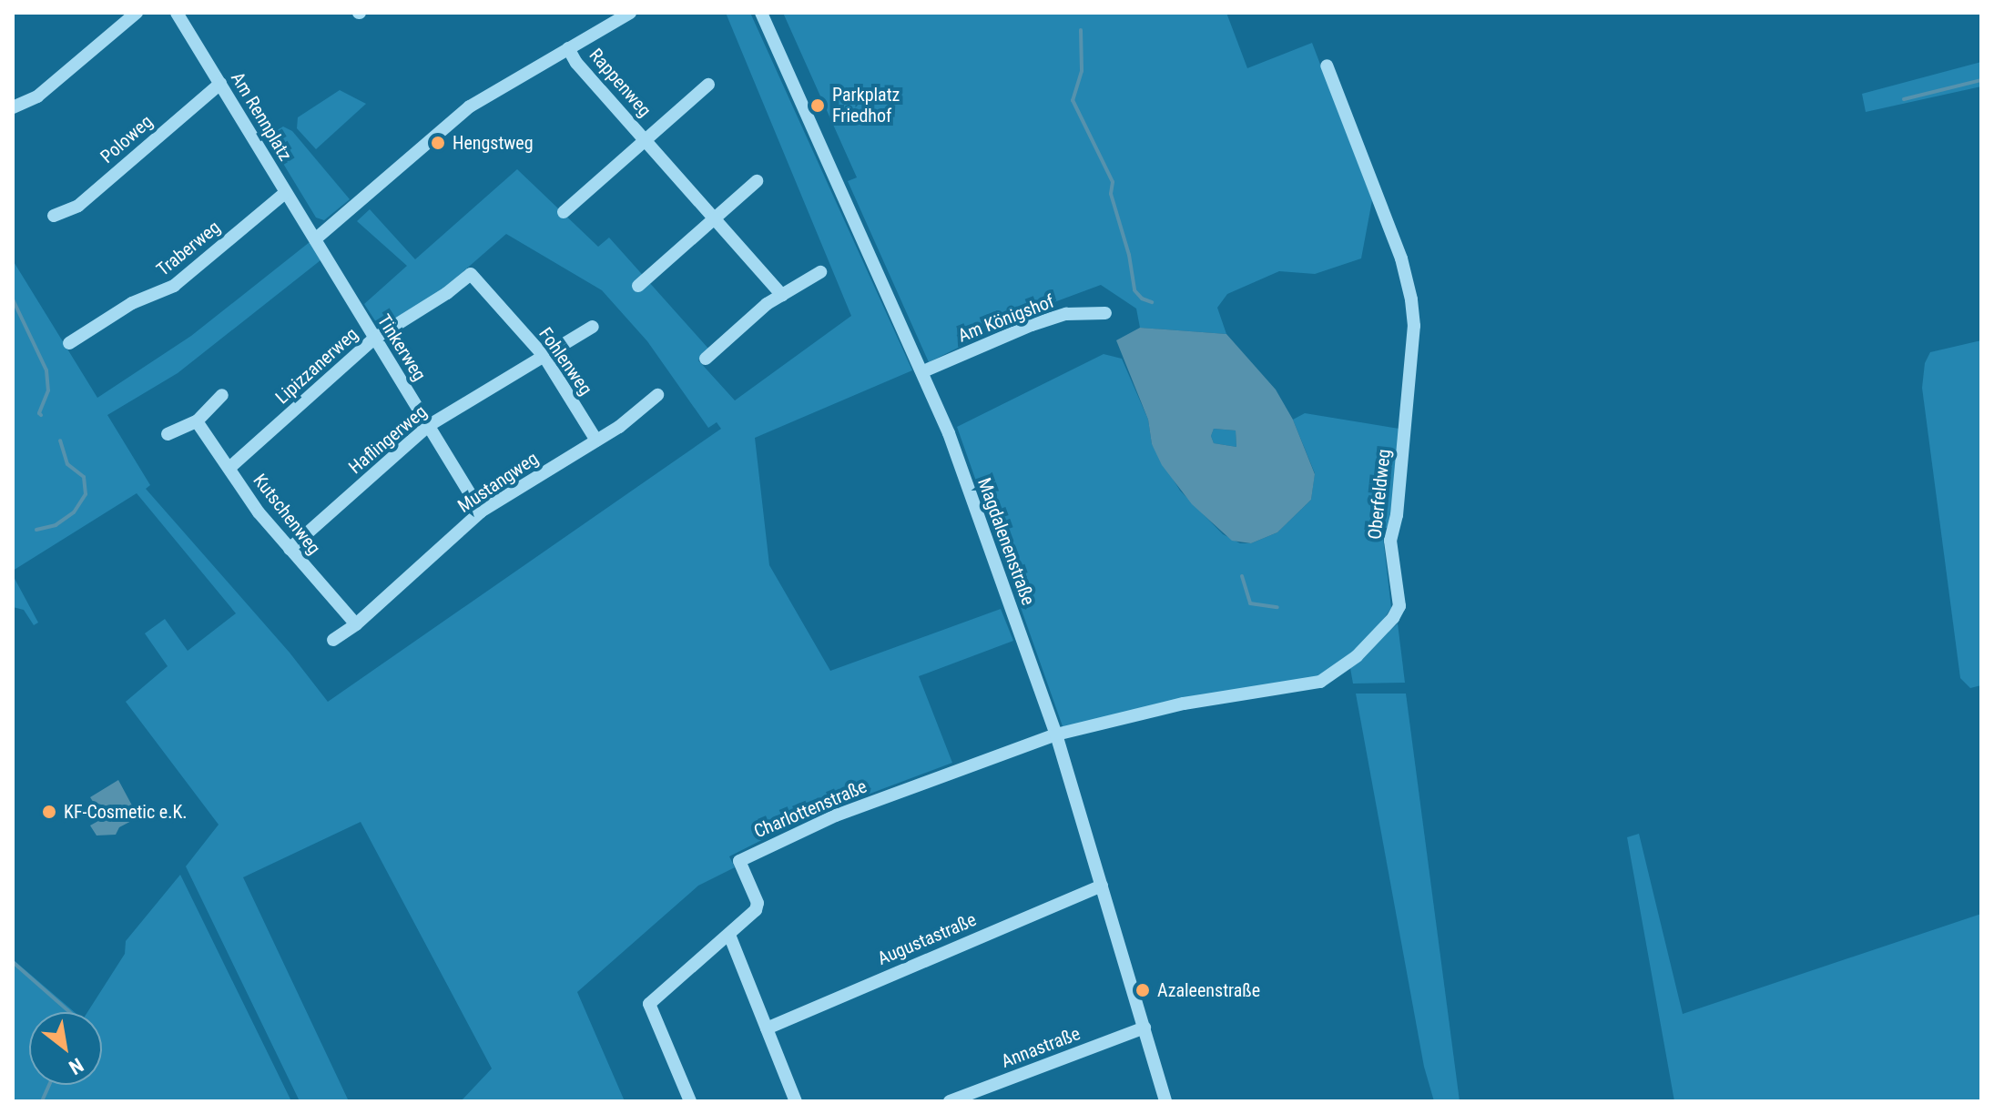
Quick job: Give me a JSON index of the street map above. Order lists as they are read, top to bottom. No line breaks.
{"streets":{"street":["Rappenweg","Am Rennplatz","Poloweg","Traberweg","Am Königshof","Tinkerweg","Fohlenweg","Lipizzanerweg","Haflingerweg","Mustangweg","Oberfeldweg","Kutschenweg","Magdalenenstraße","Charlottenstraße","Augustastraße","Annastraße"]},"crossings":[["Am Rennplatz","Poloweg"],["Am Rennplatz","Traberweg"],["Am Rennplatz","Tinkerweg"],["Am Königshof","Magdalenenstraße"],["Tinkerweg","Lipizzanerweg"],["Tinkerweg","Haflingerweg"],["Tinkerweg","Mustangweg"],["Fohlenweg","Lipizzanerweg"],["Fohlenweg","Haflingerweg"],["Fohlenweg","Mustangweg"],["Lipizzanerweg","Kutschenweg"],["Haflingerweg","Kutschenweg"],["Mustangweg","Kutschenweg"],["Oberfeldweg","Magdalenenstraße"],["Oberfeldweg","Charlottenstraße"],["Magdalenenstraße","Charlottenstraße"],["Magdalenenstraße","Augustastraße"],["Magdalenenstraße","Annastraße"]],"places":["Parkplatz Friedhof","Hengstweg","KF-Cosmetic e.K.","Azaleenstraße"],"north":"bottom right"}
